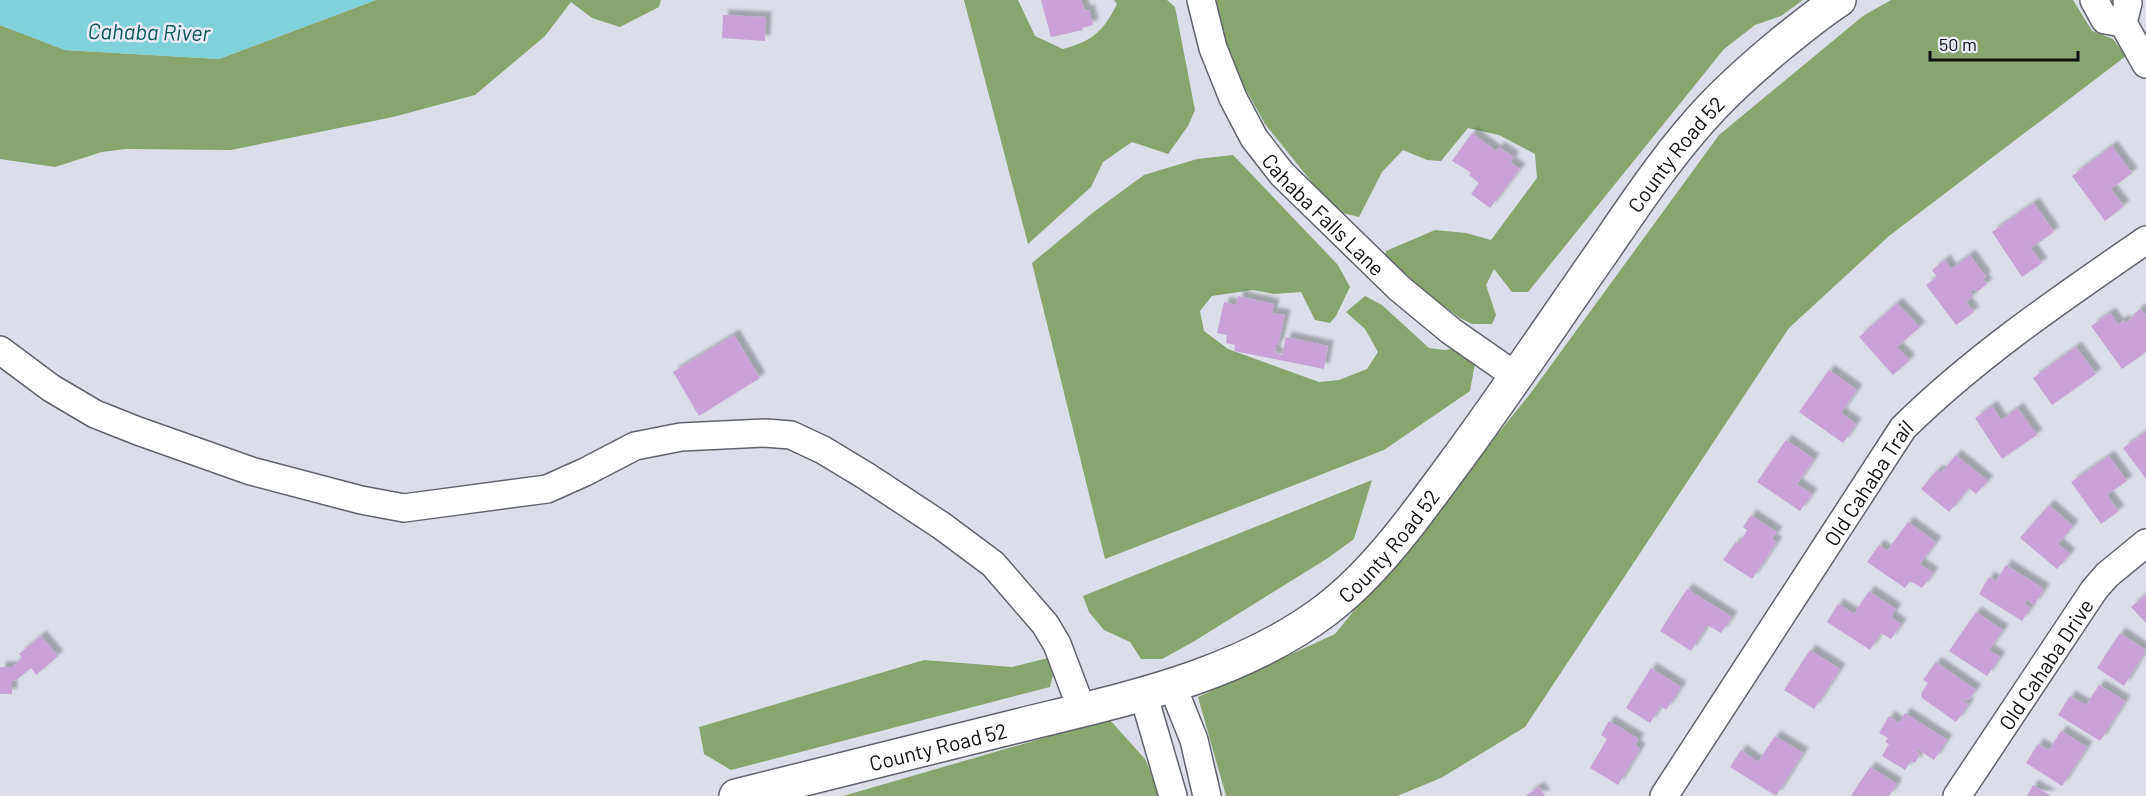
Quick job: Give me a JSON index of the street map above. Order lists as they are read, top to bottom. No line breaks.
{"streets":{"main road":["County Road 52"],"street":["Cahaba Falls Lane","Old Cahaba Trail","Old Cahaba Drive"]},"crossings":[["County Road 52","Cahaba Falls Lane"]],"water":["Cahaba River"],"scale_bar":"50 m"}
